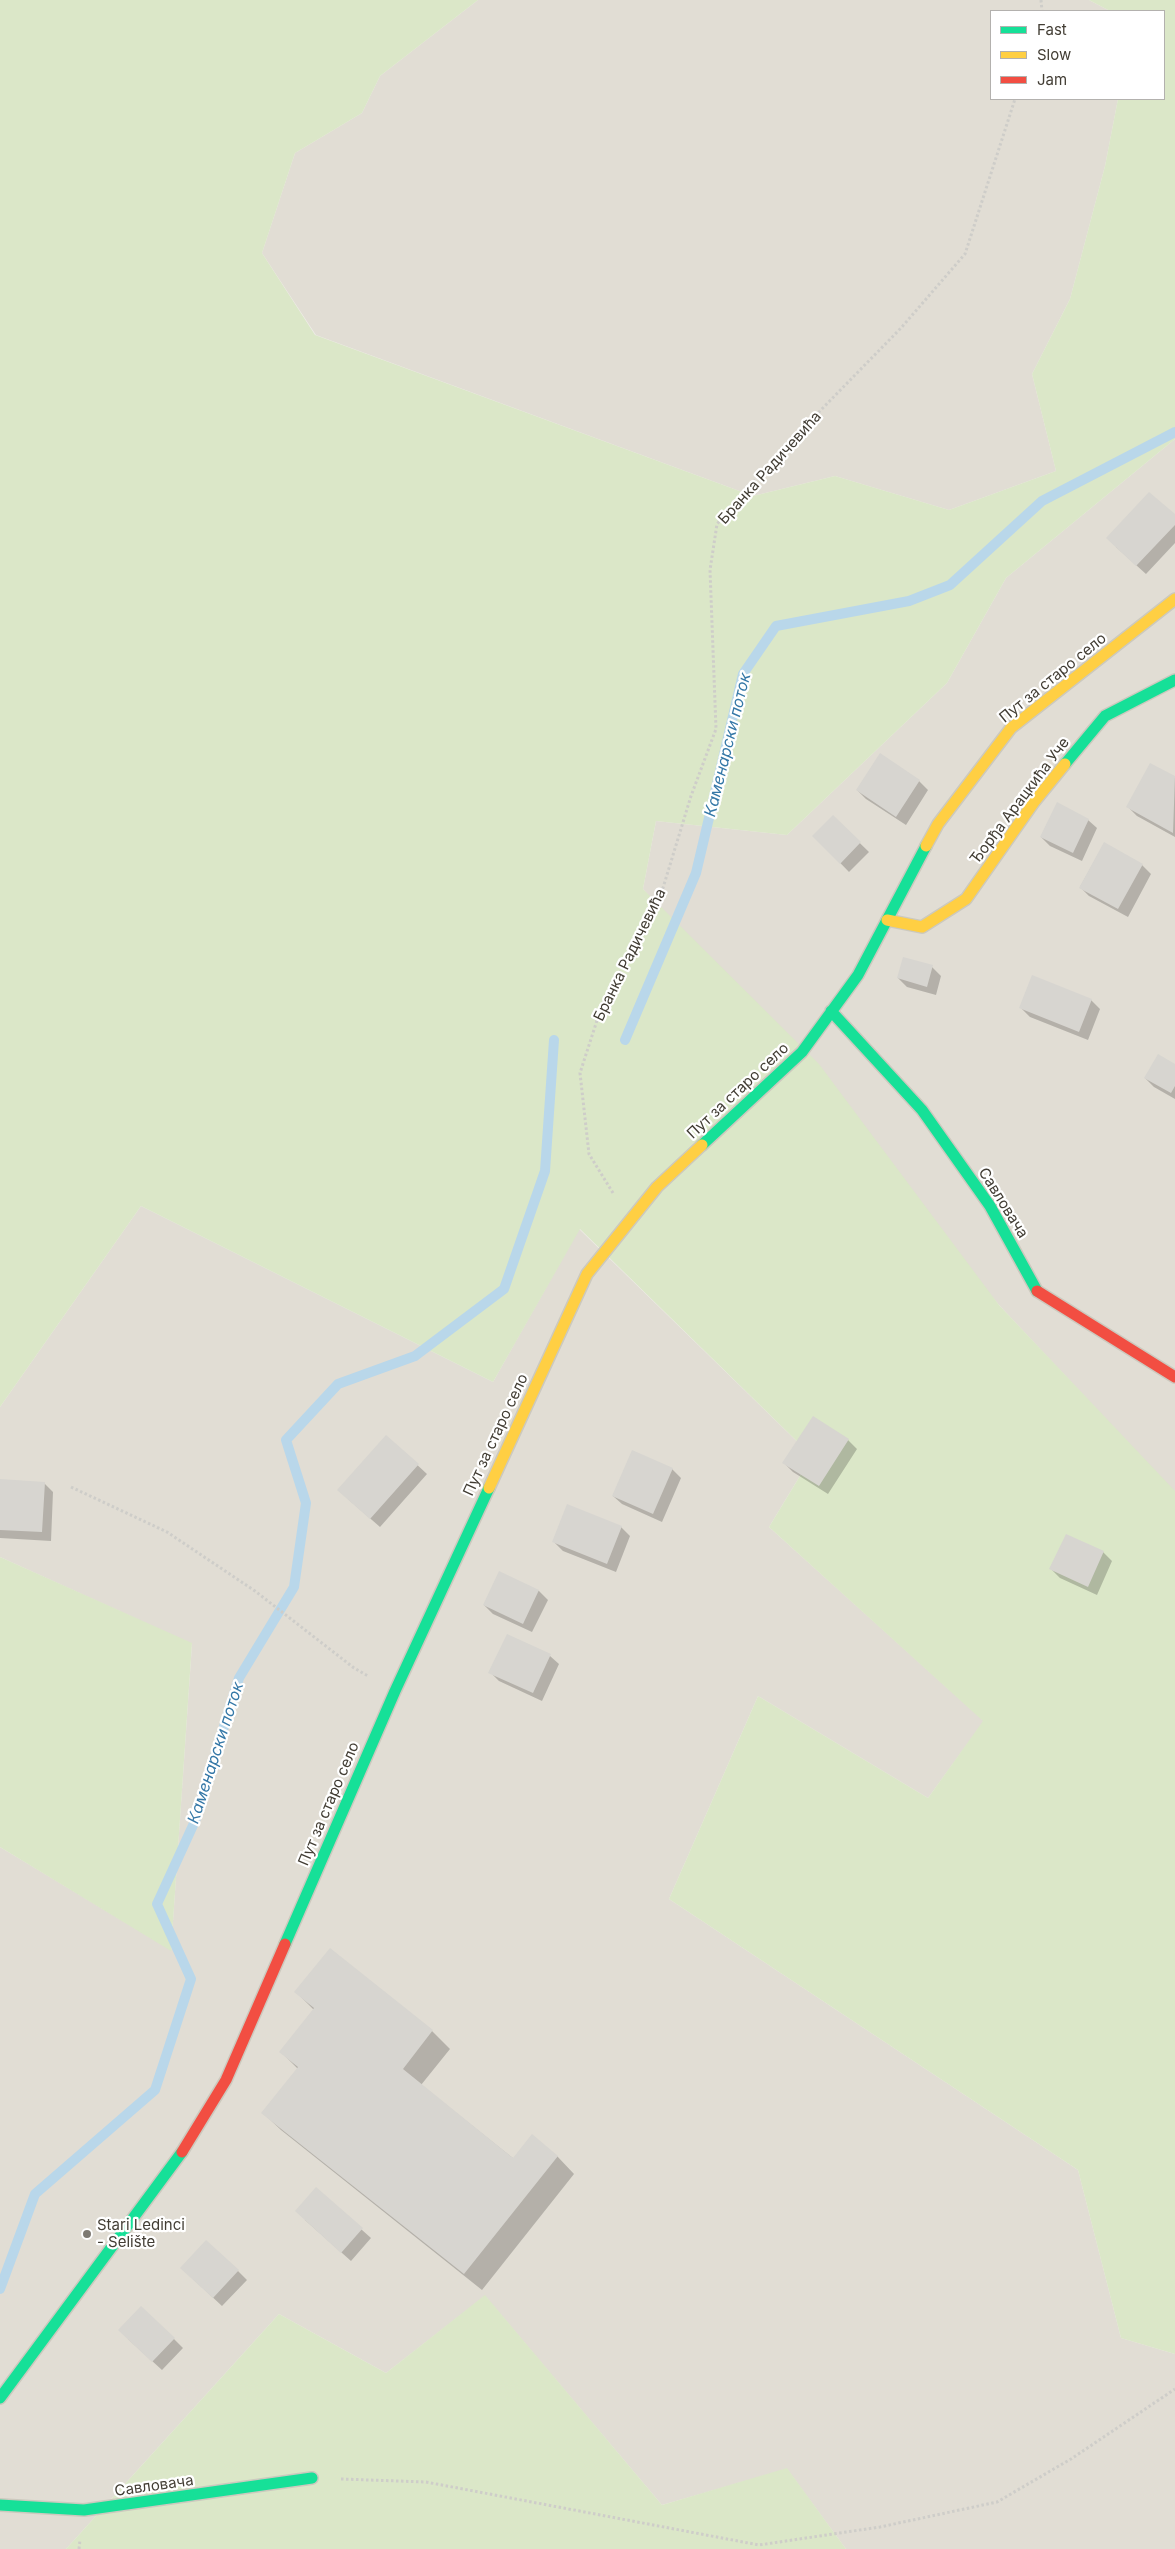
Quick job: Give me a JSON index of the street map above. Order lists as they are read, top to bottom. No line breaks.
{"streets":{"street":["Пут за старо село","Ђорђа Арацкића Уче","Савловача"],"path":["Бранка Радичевића"]},"crossings":[["Бранка Радичевића","Пут за старо село"],["Пут за старо село","Ђорђа Арацкића Уче"],["Пут за старо село","Савловача"]],"water":["Каменарски поток"],"places":["Stari Ledinci - Selište"],"legend":["Fast","Slow","Jam"]}
